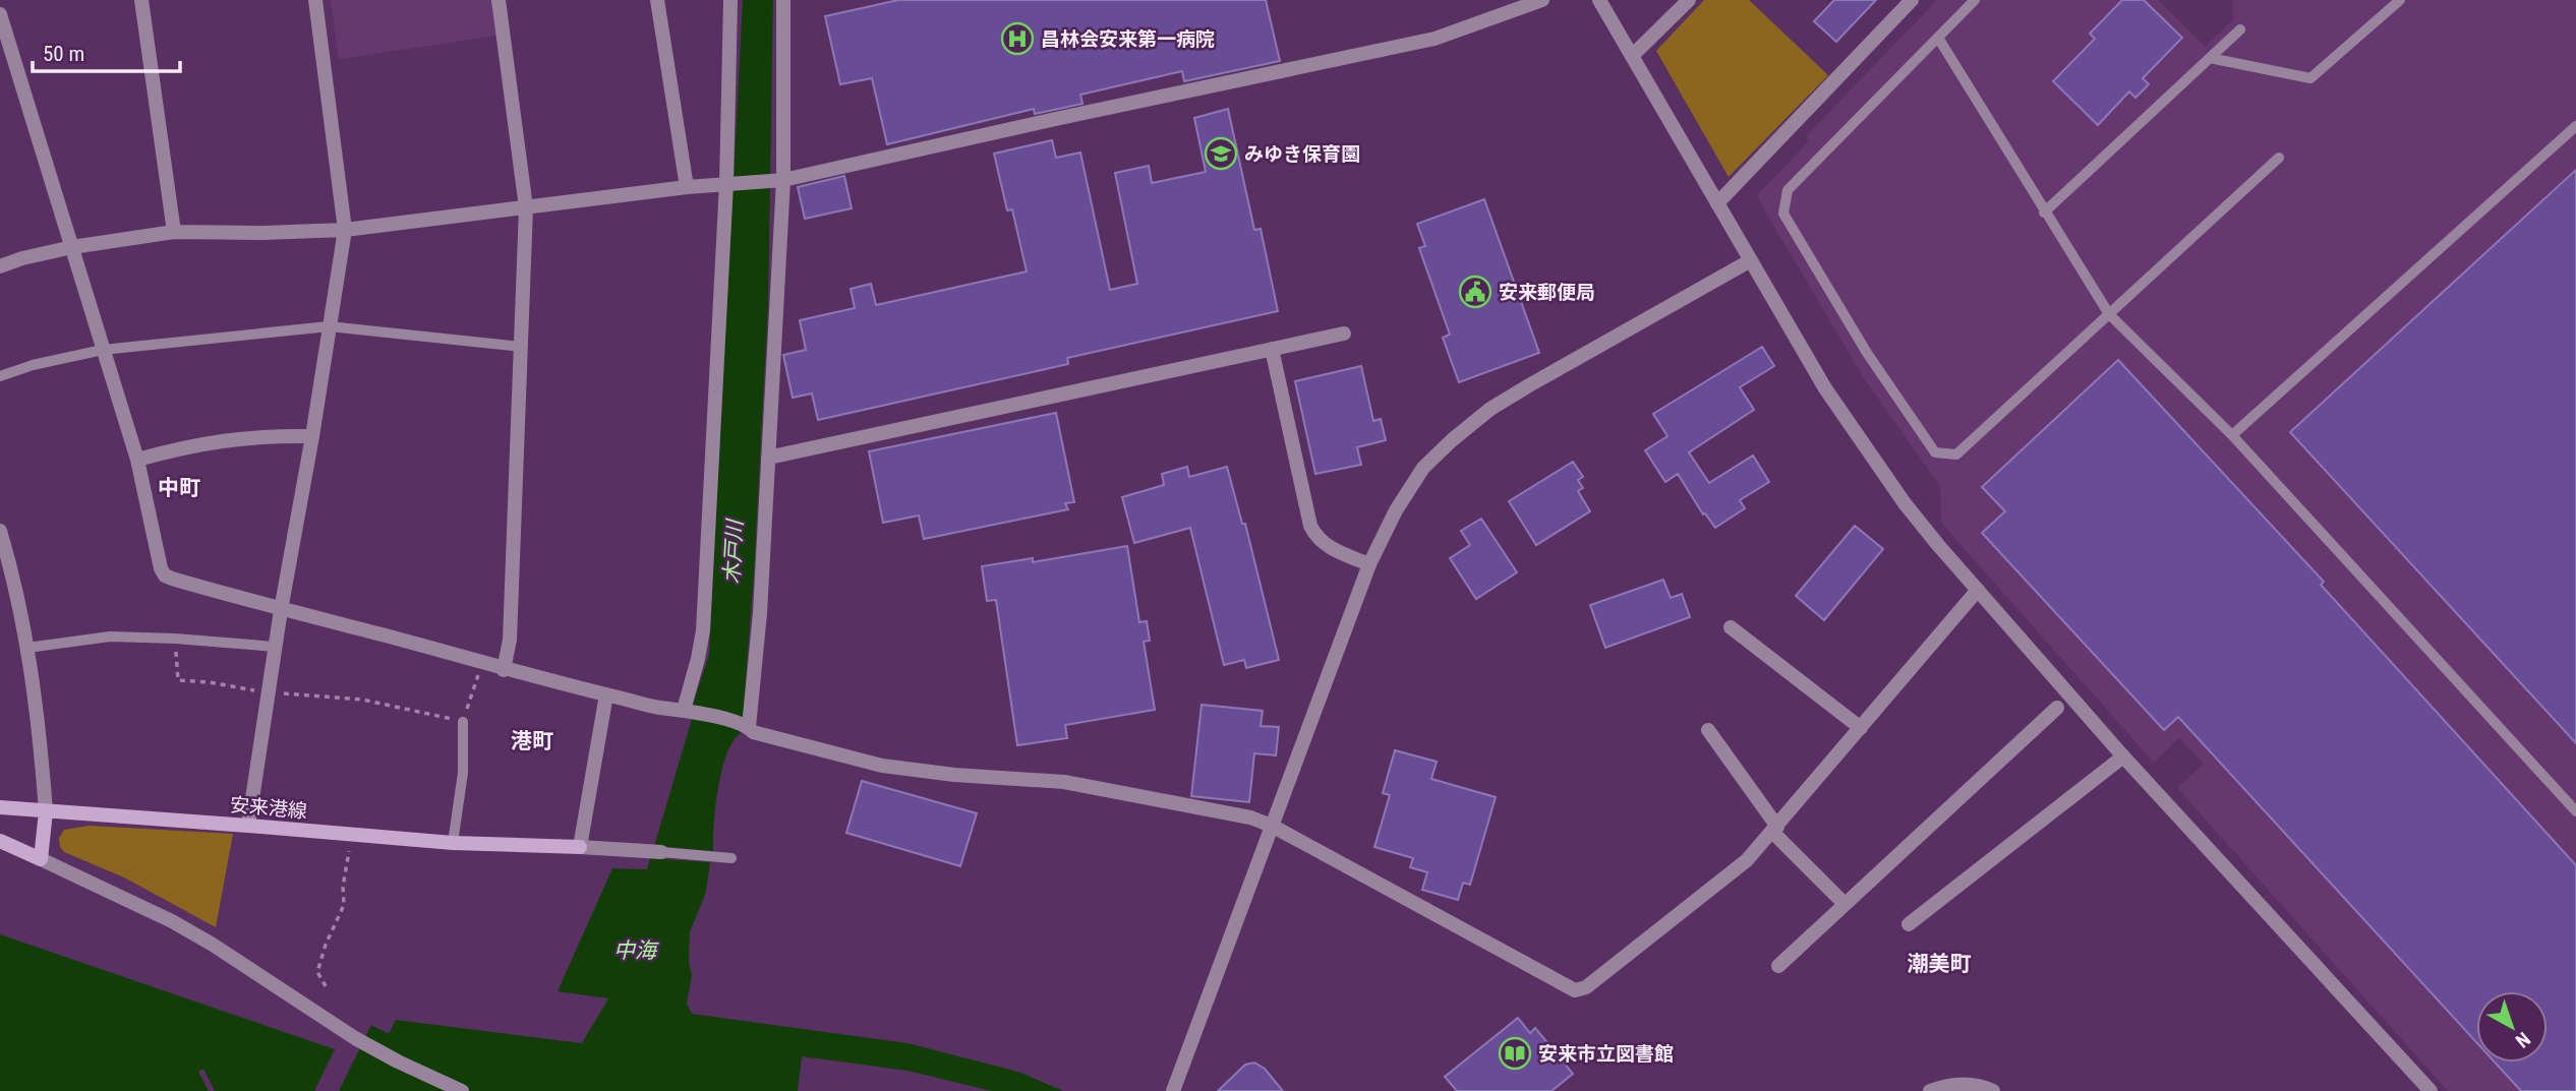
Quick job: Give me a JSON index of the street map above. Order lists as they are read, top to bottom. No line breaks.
{"streets":{"main road":["安来港線"]},"districts":["中町","港町","潮美町"],"water":["木戸川","中海"],"places":{"hospital":["昌林会安来第一病院"],"school or university":["みゆき保育園"],"public building":["安来郵便局"],"library":["安来市立図書館"]},"scale_bar":"50 m","north":"bottom right"}
